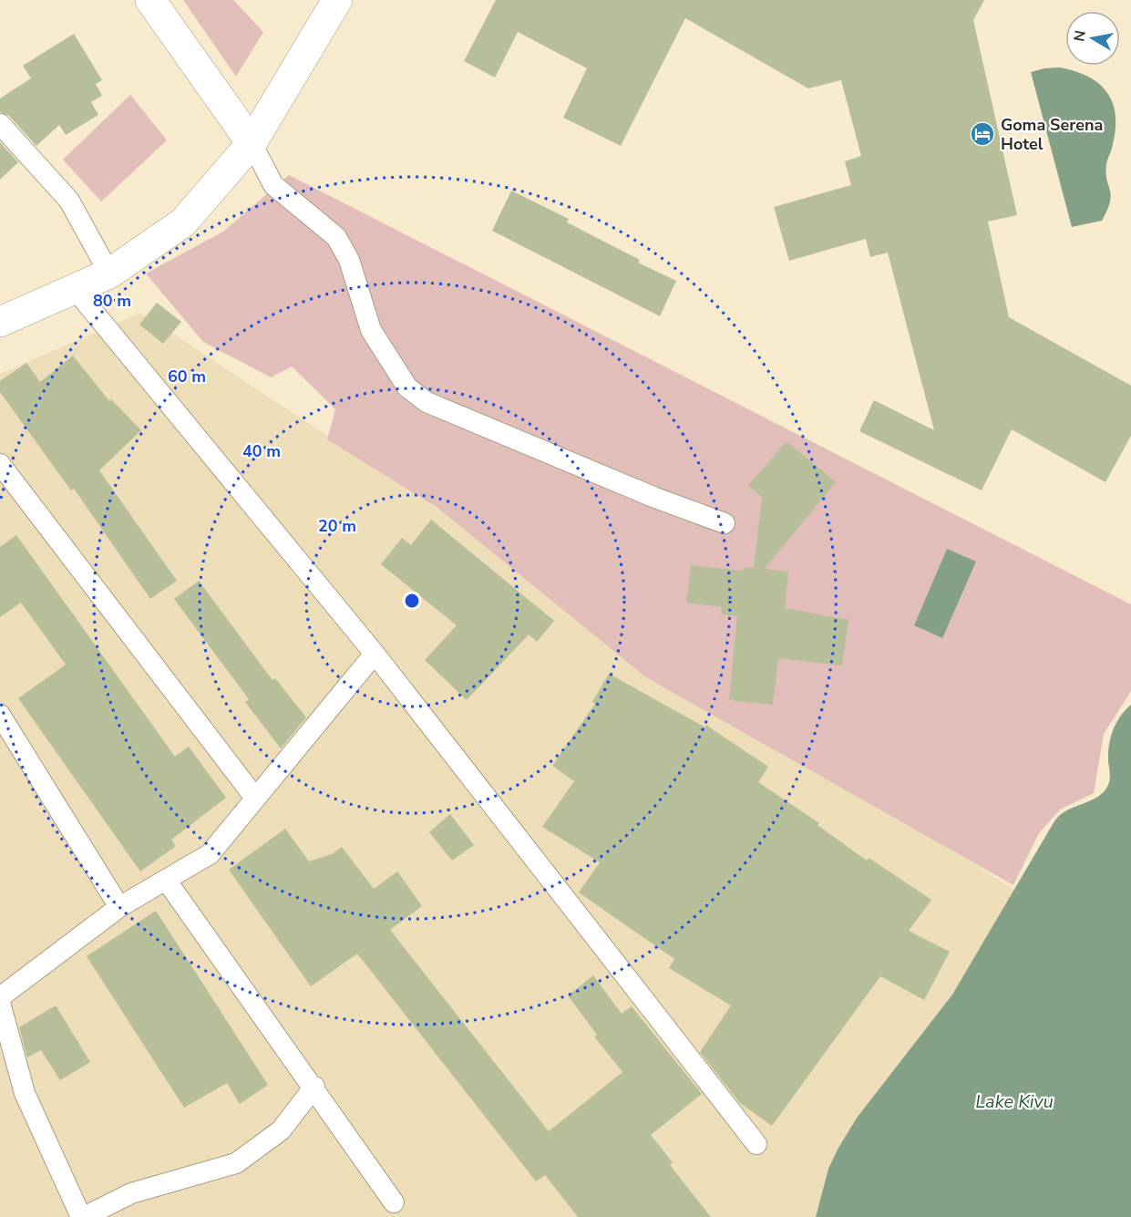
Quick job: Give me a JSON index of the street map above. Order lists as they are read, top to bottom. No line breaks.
{"water":["Lake Kivu"],"places":{"hotel":["Goma Serena Hotel"]},"north":"left","rings":["80 m","60 m","40 m","20 m"]}
